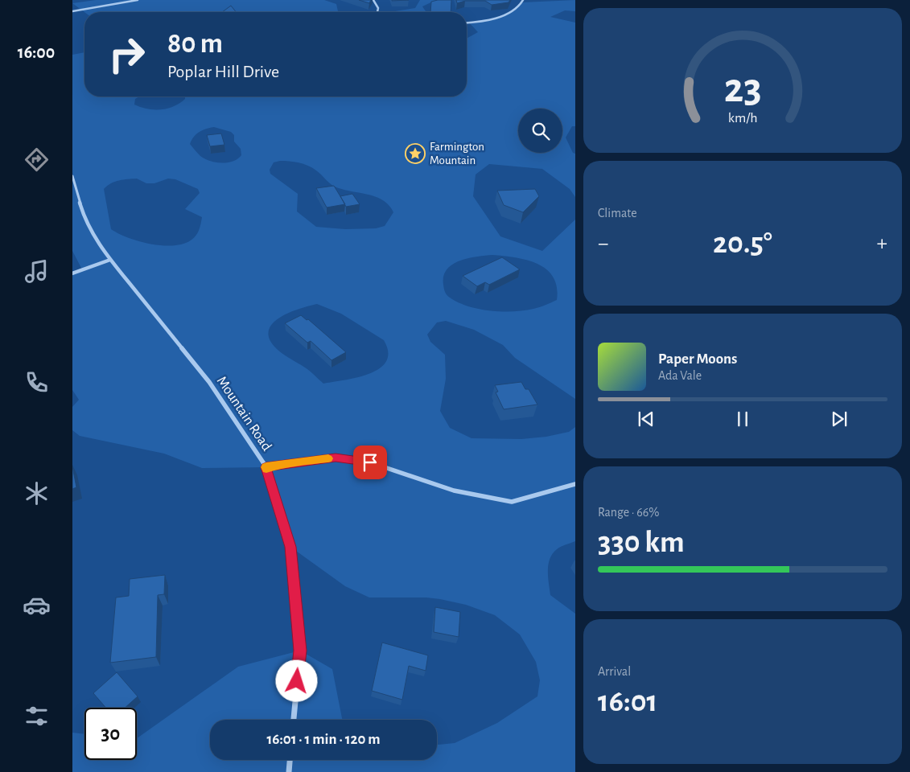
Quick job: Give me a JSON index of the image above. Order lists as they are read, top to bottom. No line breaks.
{"streets":{"street":["Mountain Road"]},"places":{"place":["Farmington Mountain"]},"page":{"tabs":"16:00","turn":["80 m","Poplar Hill Drive"],"tile":["Climate",["Range · 66%","330 km"],["Arrival","16:01"]],"heat":["−","20.5°","+"],"song":["Paper Moons","Ada Vale"],"limit":"30","trip":"16:01 · 1 min · 120 m","gauge":["23","km/h"]}}
